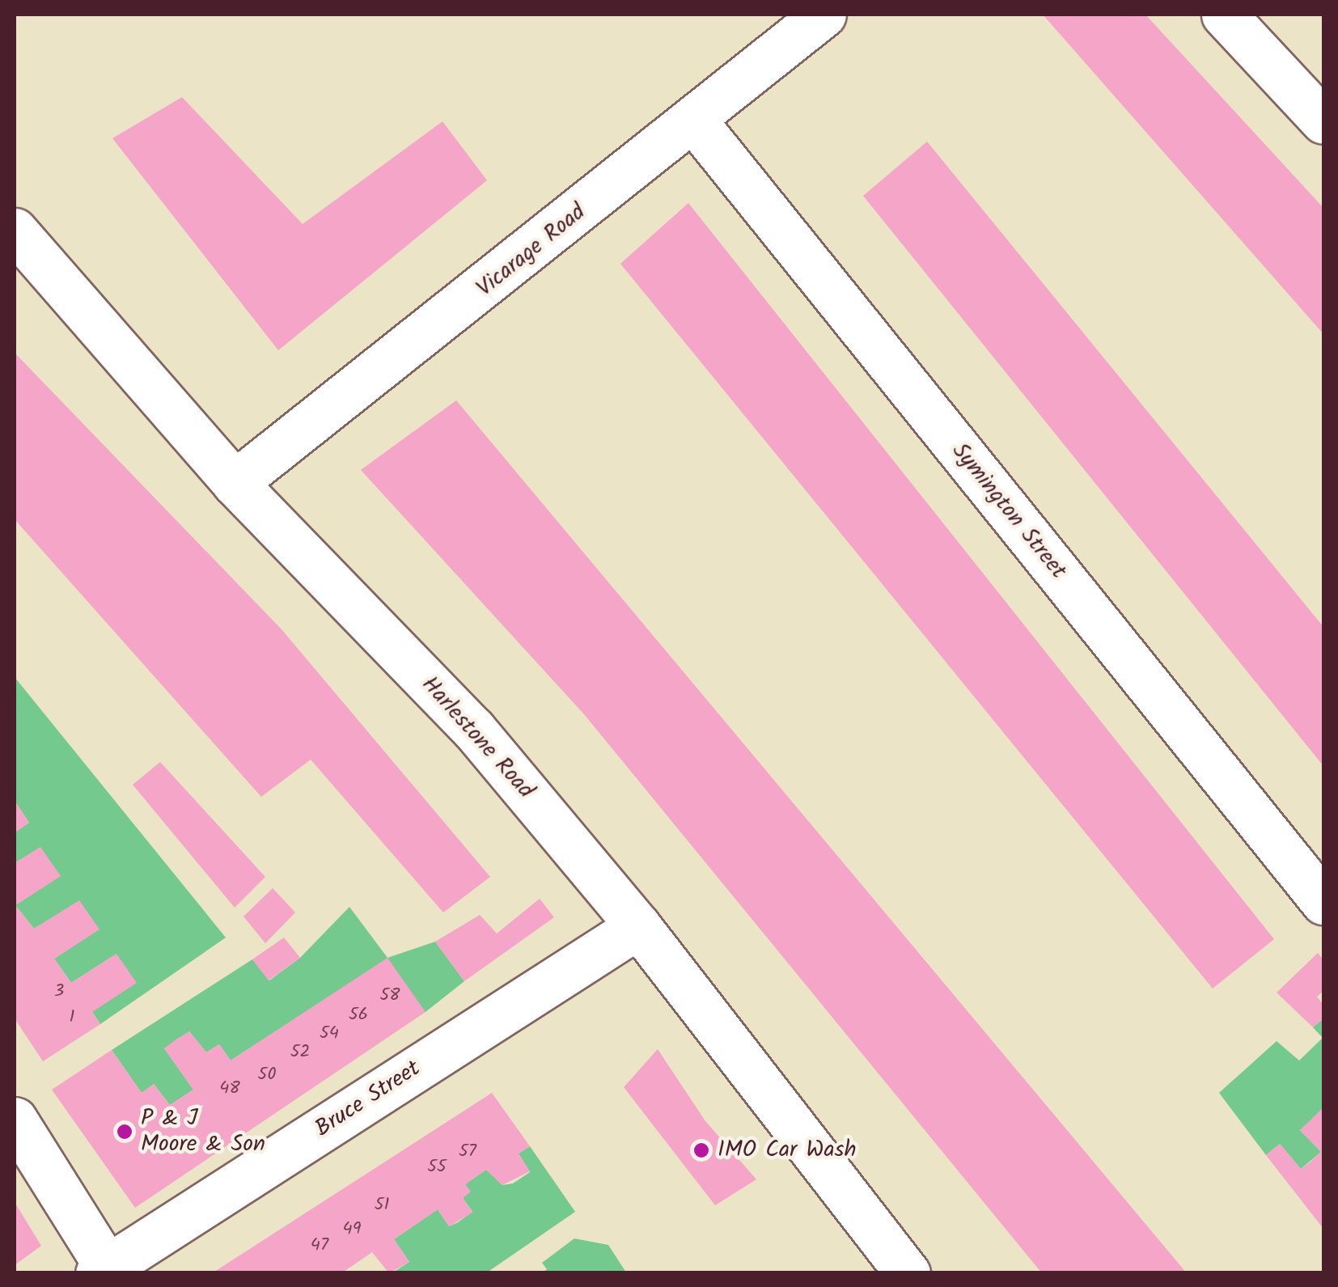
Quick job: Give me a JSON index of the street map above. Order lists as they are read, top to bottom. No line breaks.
{"streets":{"street":["Vicarage Road","Symington Street","Harlestone Road","Bruce Street"]},"crossings":[["Vicarage Road","Symington Street"],["Vicarage Road","Harlestone Road"],["Harlestone Road","Bruce Street"]],"places":["P & J Moore & Son","IMO Car Wash"],"house_numbers":["3","58","56","1","54","52","50","48","57","55","51","49","47"]}
